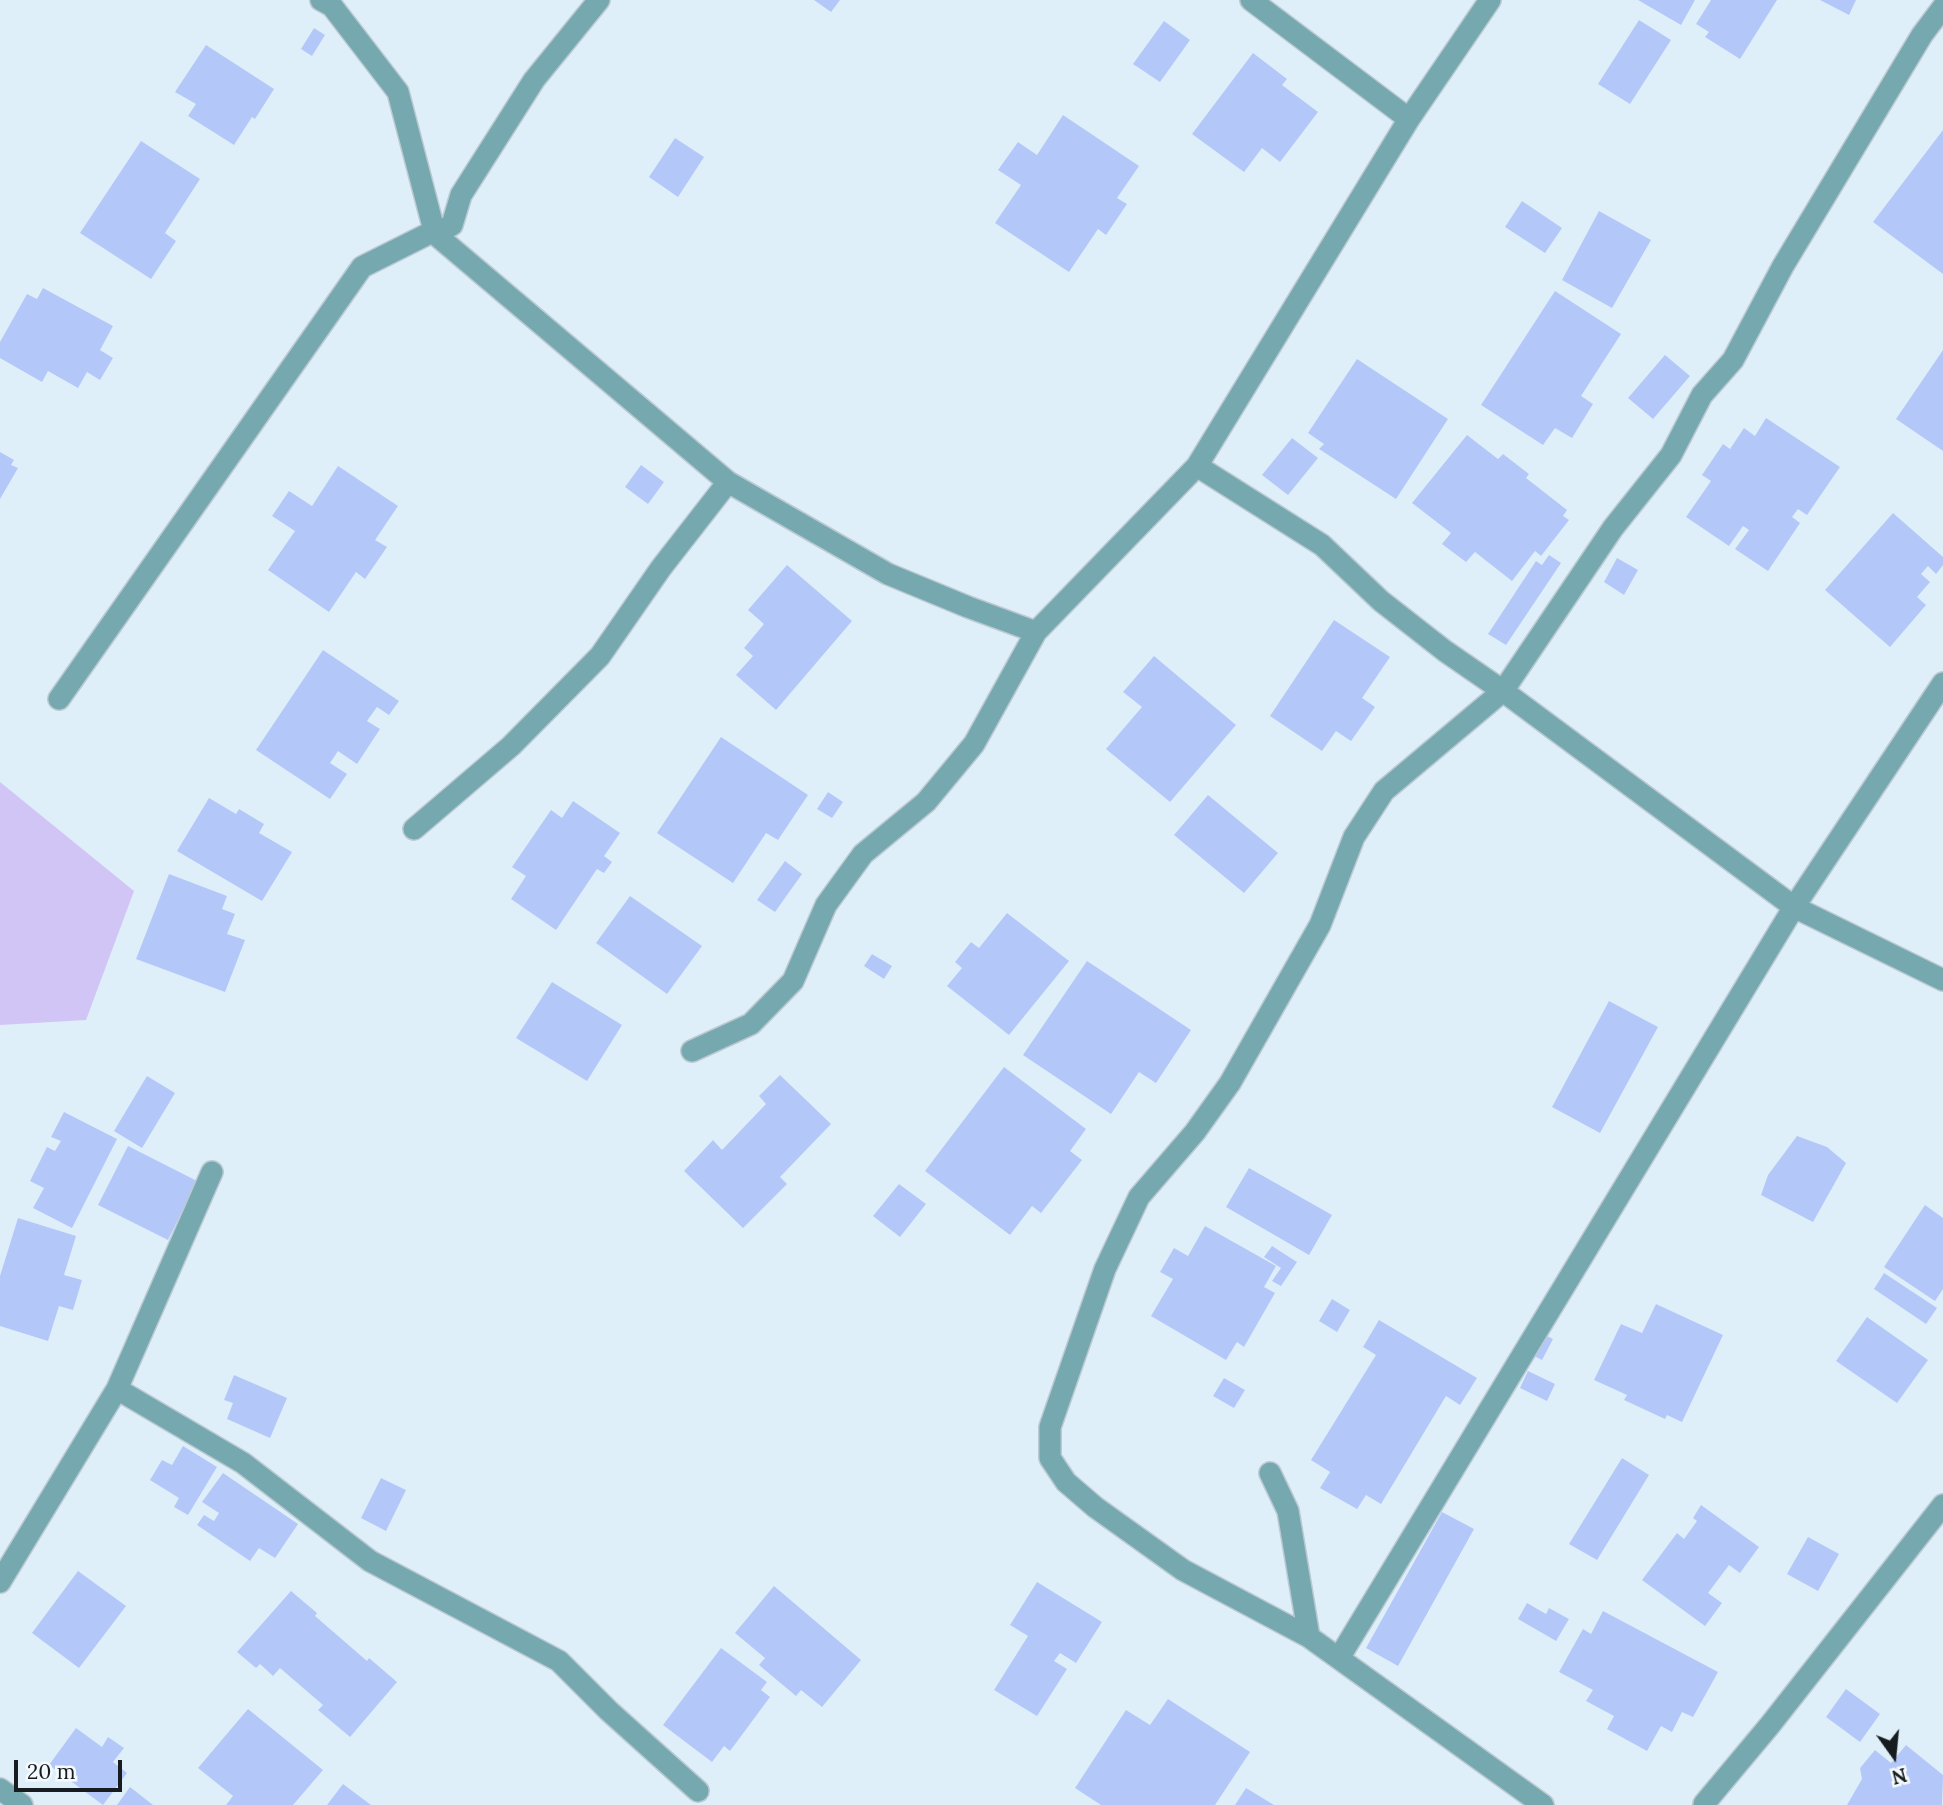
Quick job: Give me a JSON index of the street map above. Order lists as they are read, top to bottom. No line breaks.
{"scale_bar":"20 m","north":"bottom"}
